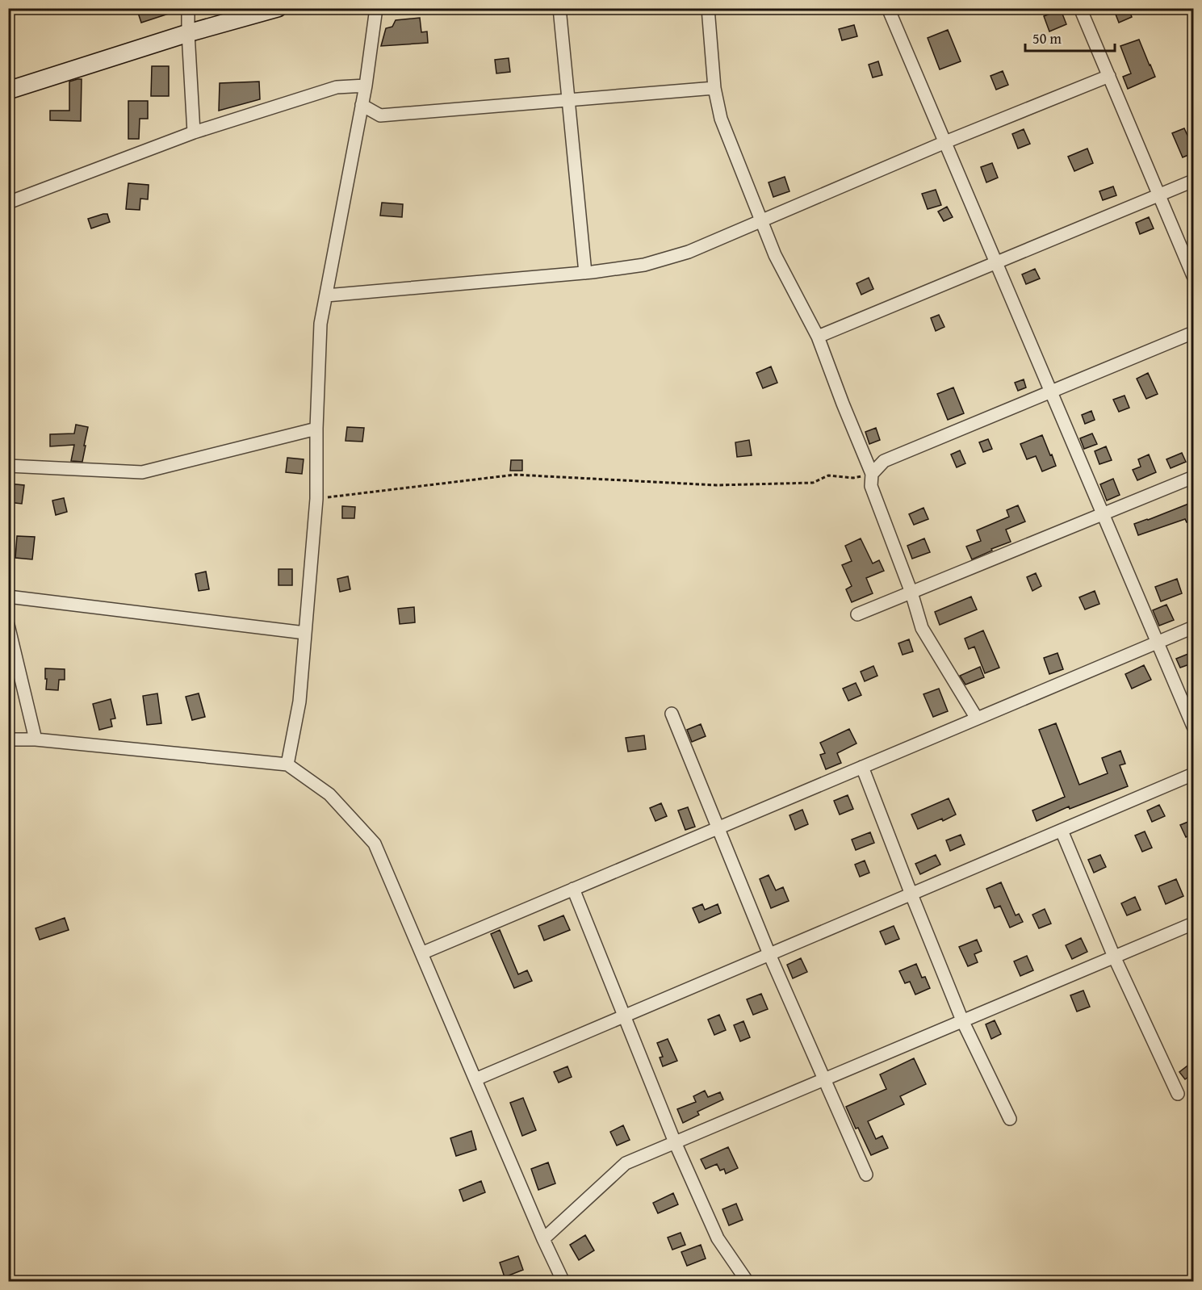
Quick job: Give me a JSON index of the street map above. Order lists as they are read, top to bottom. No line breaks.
{"scale_bar":"50 m"}
